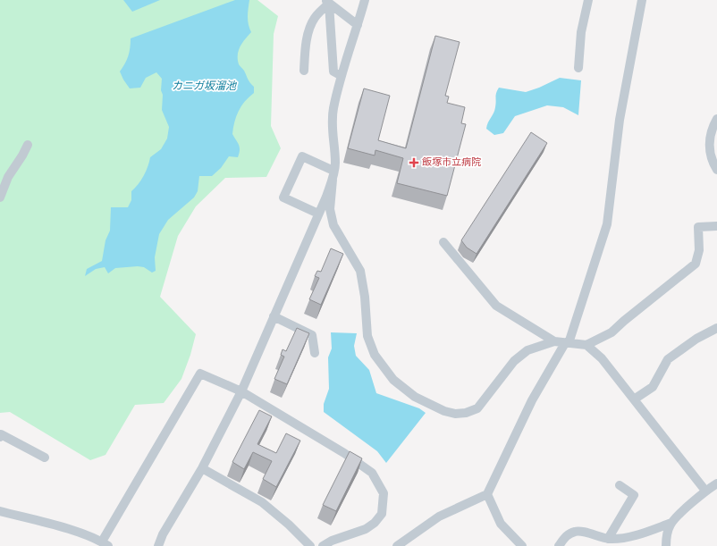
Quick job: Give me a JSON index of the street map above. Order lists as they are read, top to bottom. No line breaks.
{"water":["カニガ坂溜池"],"places":{"health":["飯塚市立病院"]}}
